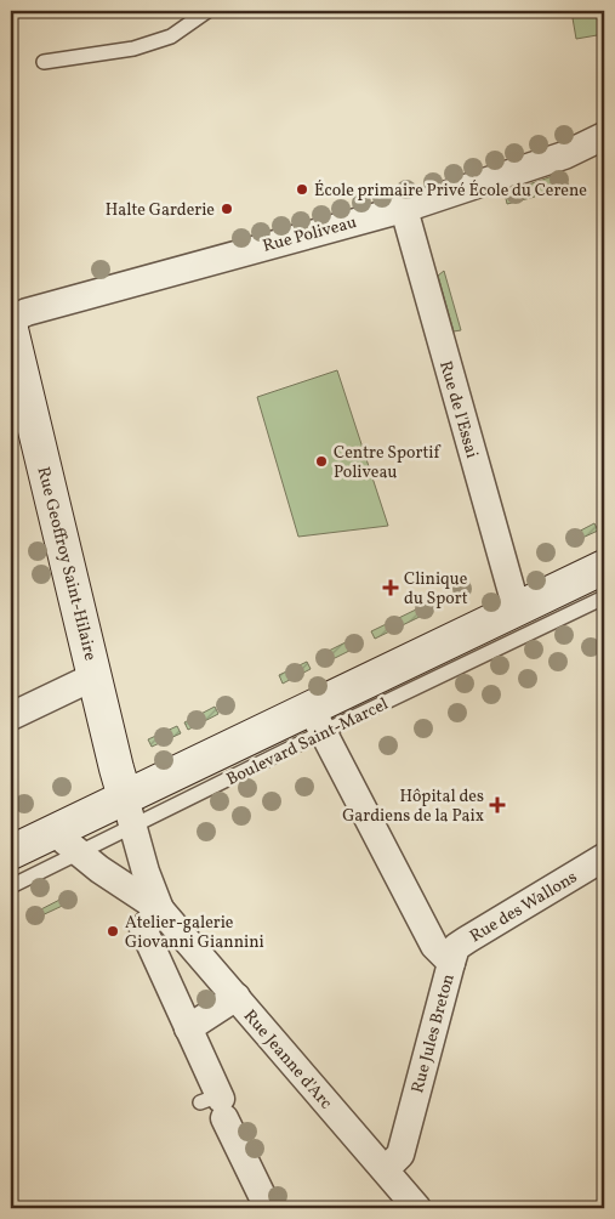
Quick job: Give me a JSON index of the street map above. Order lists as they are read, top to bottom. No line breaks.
{"streets":{"main road":["Rue Geoffroy Saint-Hilaire","Boulevard Saint-Marcel"],"street":["Rue Poliveau","Rue de l'Essai","Rue des Wallons","Rue Jules Breton","Rue Jeanne d'Arc"]},"crossings":[["Rue Poliveau","Rue de l'Essai"],["Rue de l'Essai","Boulevard Saint-Marcel"],["Rue Geoffroy Saint-Hilaire","Boulevard Saint-Marcel"],["Rue Geoffroy Saint-Hilaire","Rue Jeanne d'Arc"],["Boulevard Saint-Marcel","Rue Jules Breton"],["Boulevard Saint-Marcel","Rue Jeanne d'Arc"],["Rue des Wallons","Rue Jules Breton"],["Rue Jules Breton","Rue Jeanne d'Arc"]],"places":{"other":["École primaire Privé École du Cerene","Halte Garderie","Centre Sportif Poliveau","Atelier-galerie Giovanni Giannini"],"health":["Clinique du Sport","Hôpital des Gardiens de la Paix"]}}
